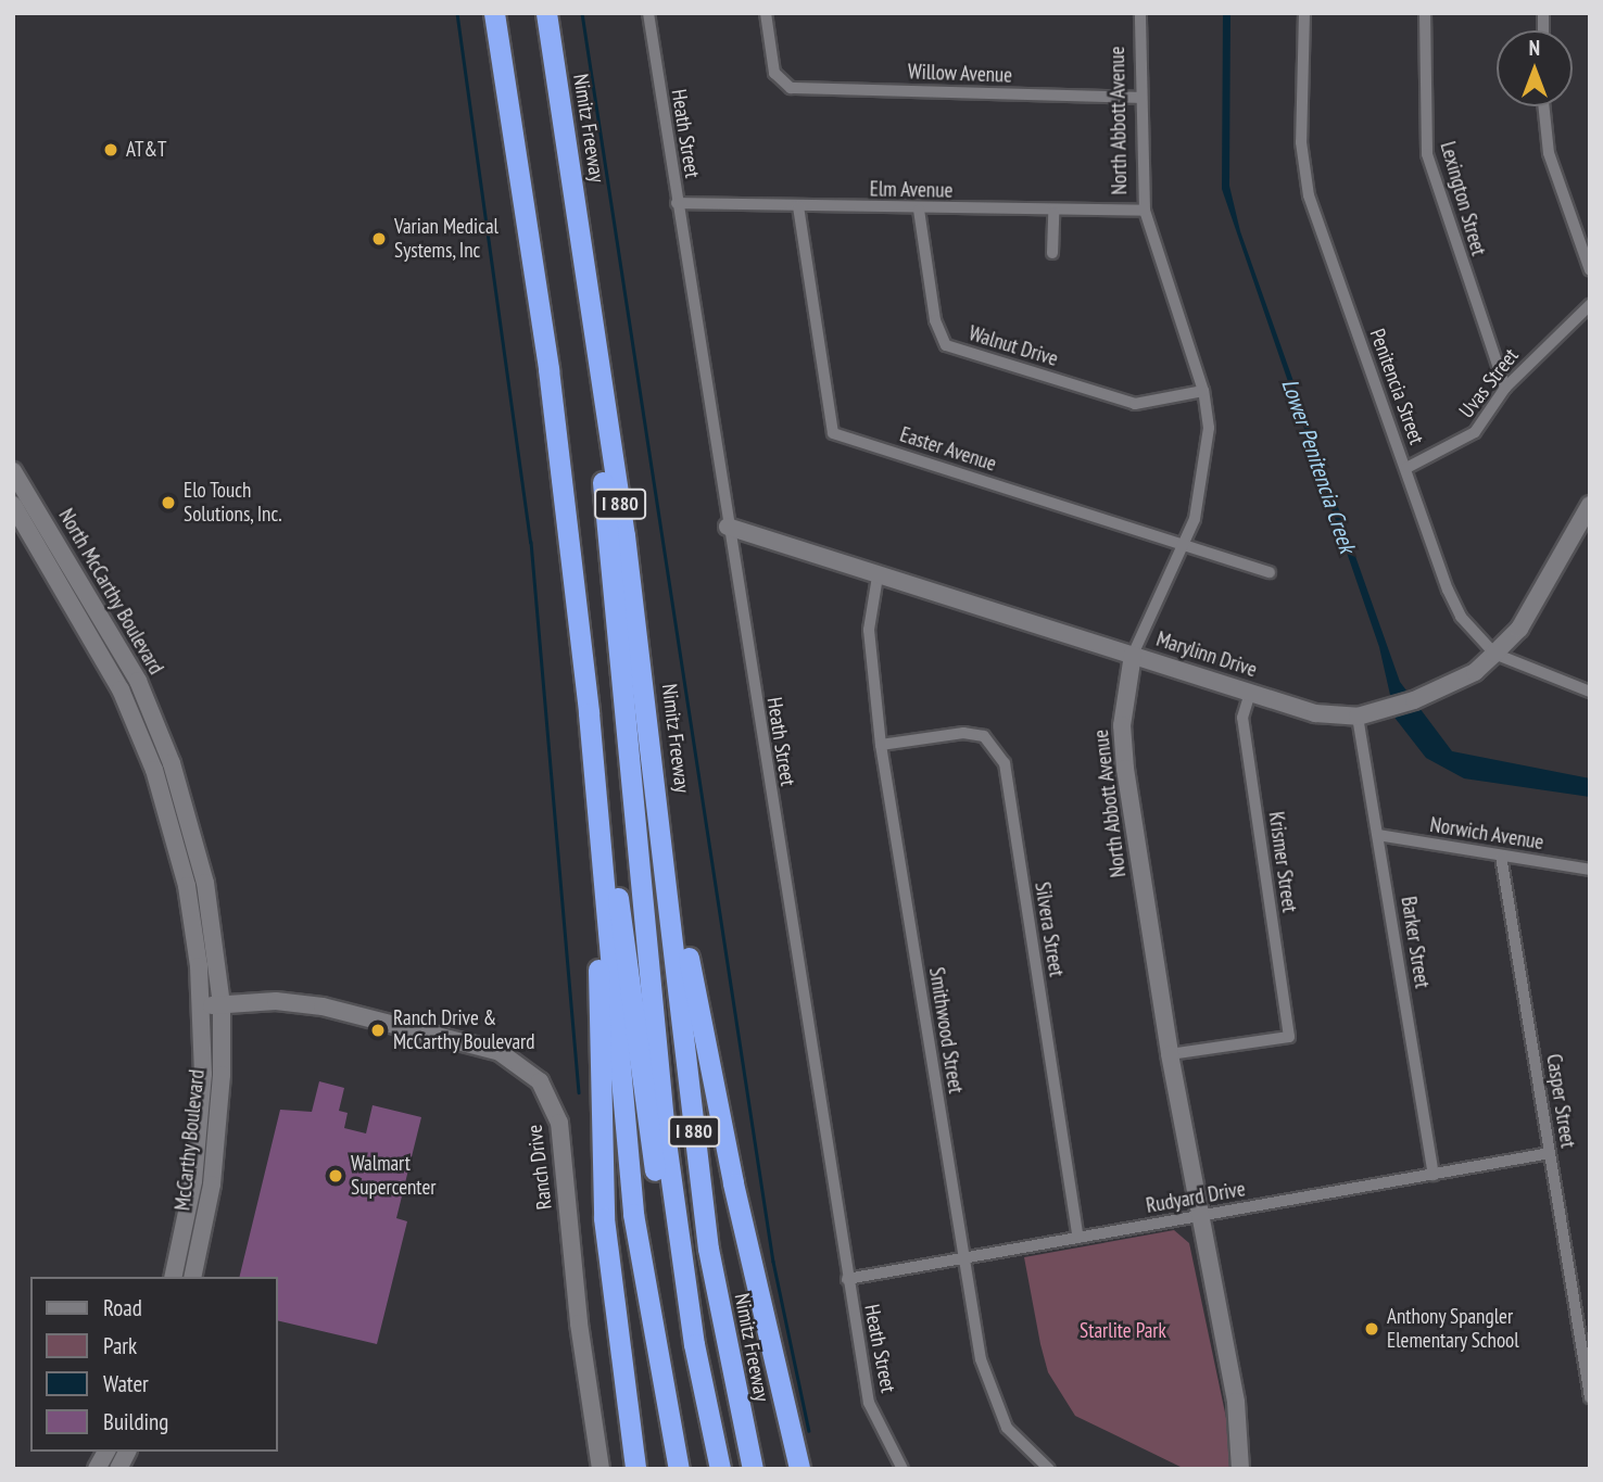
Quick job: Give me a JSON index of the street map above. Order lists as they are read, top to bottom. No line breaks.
{"streets":{"highway":["Nimitz Freeway","I 880"],"street":["Willow Avenue","North Abbott Avenue","Heath Street","Elm Avenue","Lexington Street","Walnut Drive","Uvas Street","Penitencia Street","Easter Avenue","North McCarthy Boulevard","Marylinn Drive","Norwich Avenue","Krismer Street","Silvera Street","Barker Street","Smithwood Street","Casper Street","McCarthy Boulevard","Ranch Drive","Rudyard Drive"]},"crossings":[["Willow Avenue","North Abbott Avenue"],["North Abbott Avenue","Elm Avenue"],["North Abbott Avenue","Walnut Drive"],["North Abbott Avenue","Easter Avenue"],["North Abbott Avenue","Marylinn Drive"],["North Abbott Avenue","Krismer Street"],["North Abbott Avenue","Rudyard Drive"],["Heath Street","Elm Avenue"],["Heath Street","Marylinn Drive"],["Heath Street","Rudyard Drive"],["Elm Avenue","Walnut Drive"],["Elm Avenue","Easter Avenue"],["Lexington Street","Uvas Street"],["Uvas Street","Penitencia Street"],["Penitencia Street","Marylinn Drive"],["North McCarthy Boulevard","McCarthy Boulevard"],["North McCarthy Boulevard","Ranch Drive"],["Marylinn Drive","Krismer Street"],["Marylinn Drive","Barker Street"],["Marylinn Drive","Smithwood Street"],["Norwich Avenue","Barker Street"],["Norwich Avenue","Casper Street"],["Silvera Street","Smithwood Street"],["Silvera Street","Rudyard Drive"],["Barker Street","Rudyard Drive"],["Smithwood Street","Rudyard Drive"],["Casper Street","Rudyard Drive"],["McCarthy Boulevard","Ranch Drive"]],"water":["Lower Penitencia Creek"],"parks":["Starlite Park"],"places":["AT&T","Varian Medical Systems, Inc","Elo Touch Solutions, Inc.","Ranch Drive & McCarthy Boulevard","Walmart Supercenter","Anthony Spangler Elementary School"],"legend":["Road","Park","Water","Building"],"north":"top"}
